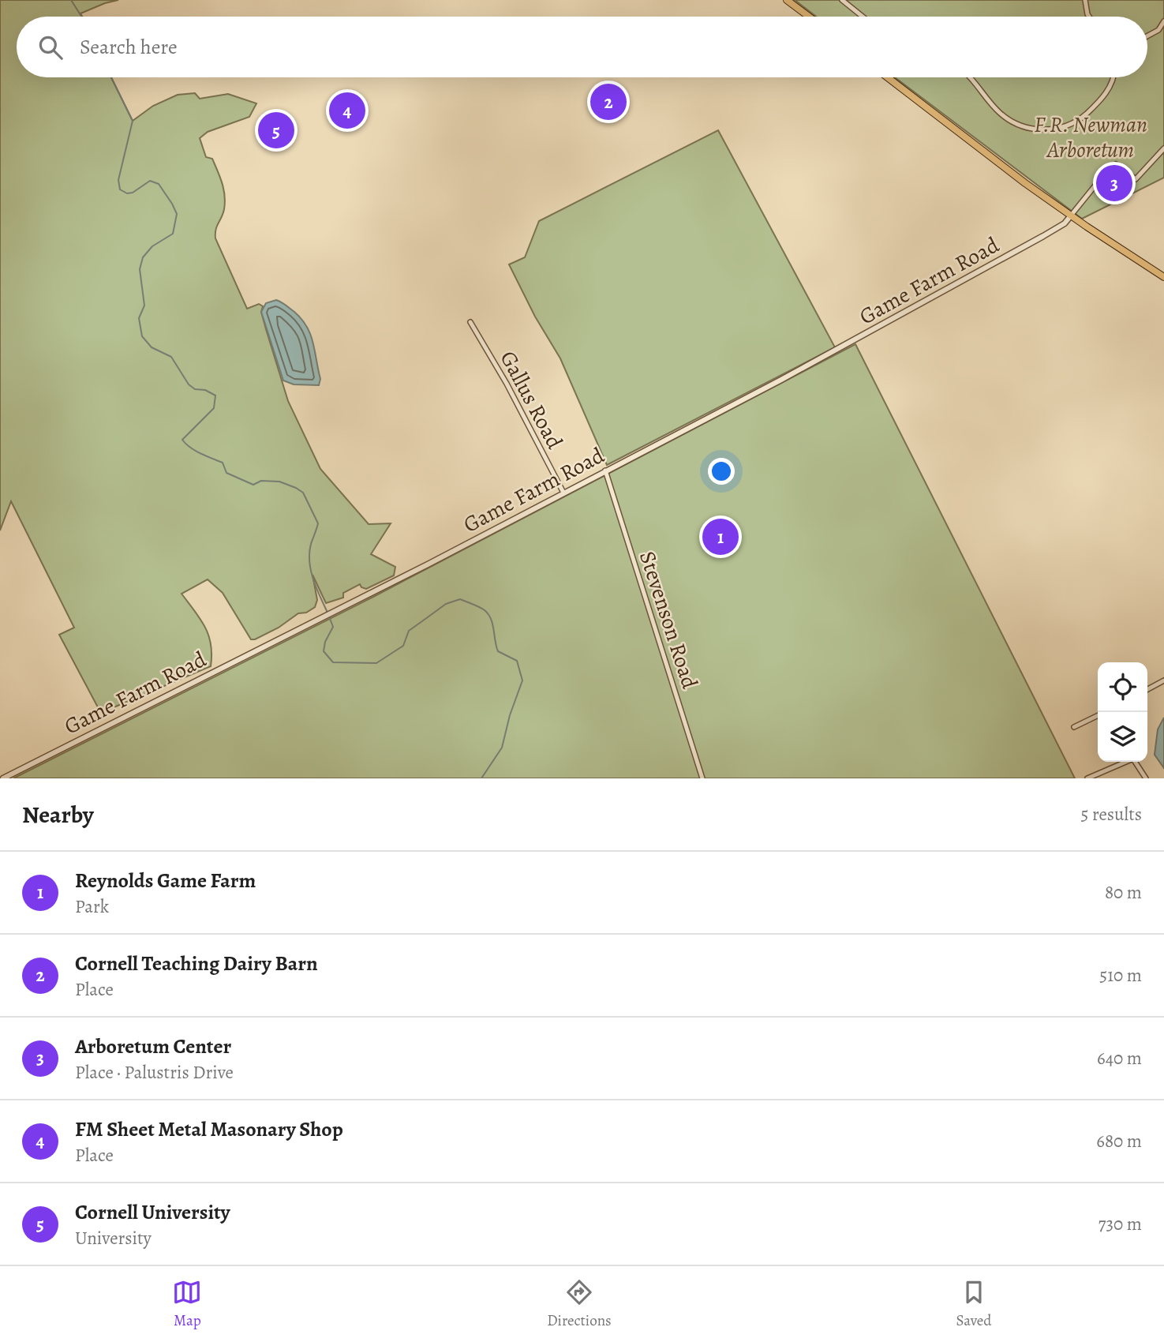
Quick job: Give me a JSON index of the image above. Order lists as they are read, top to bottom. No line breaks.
{"streets":{"street":["Game Farm Road","Gallus Road","Stevenson Road"]},"crossings":[["Game Farm Road","Gallus Road"],["Game Farm Road","Stevenson Road"]],"parks":["F.R. Newman Arboretum"],"page":{"search":"Search here","pins":["2","4","5","3","1"],"heading":["Nearby","5 results"],"list":[{"mark":"1","name":"Reynolds Game Farm","note":"Park","value":"80 m"},{"mark":"2","name":"Cornell Teaching Dairy Barn","note":"Place","value":"510 m"},{"mark":"3","name":"Arboretum Center","note":"Place · Palustris Drive","value":"640 m"},{"mark":"4","name":"FM Sheet Metal Masonary Shop","note":"Place","value":"680 m"},{"mark":"5","name":"Cornell University","note":"University","value":"730 m"}],"nav":["Map","Directions","Saved"]}}
